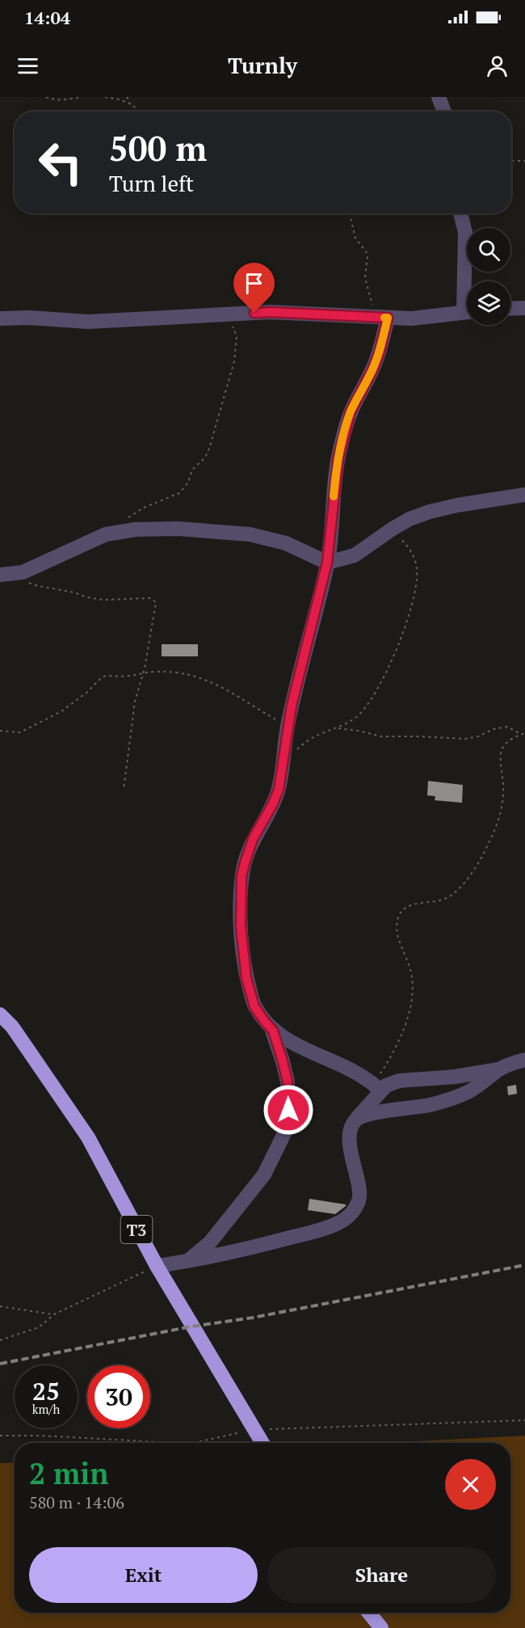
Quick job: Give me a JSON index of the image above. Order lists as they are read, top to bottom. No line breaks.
{"streets":{"highway":["T3"]},"page":{"status":"14:04","header":"Turnly","turn":["500 m","Turn left"],"speed":"25 km/h","limit":"30","heading":["2 min","580 m · 14:06"],"buttons":["Exit","Share"]}}
